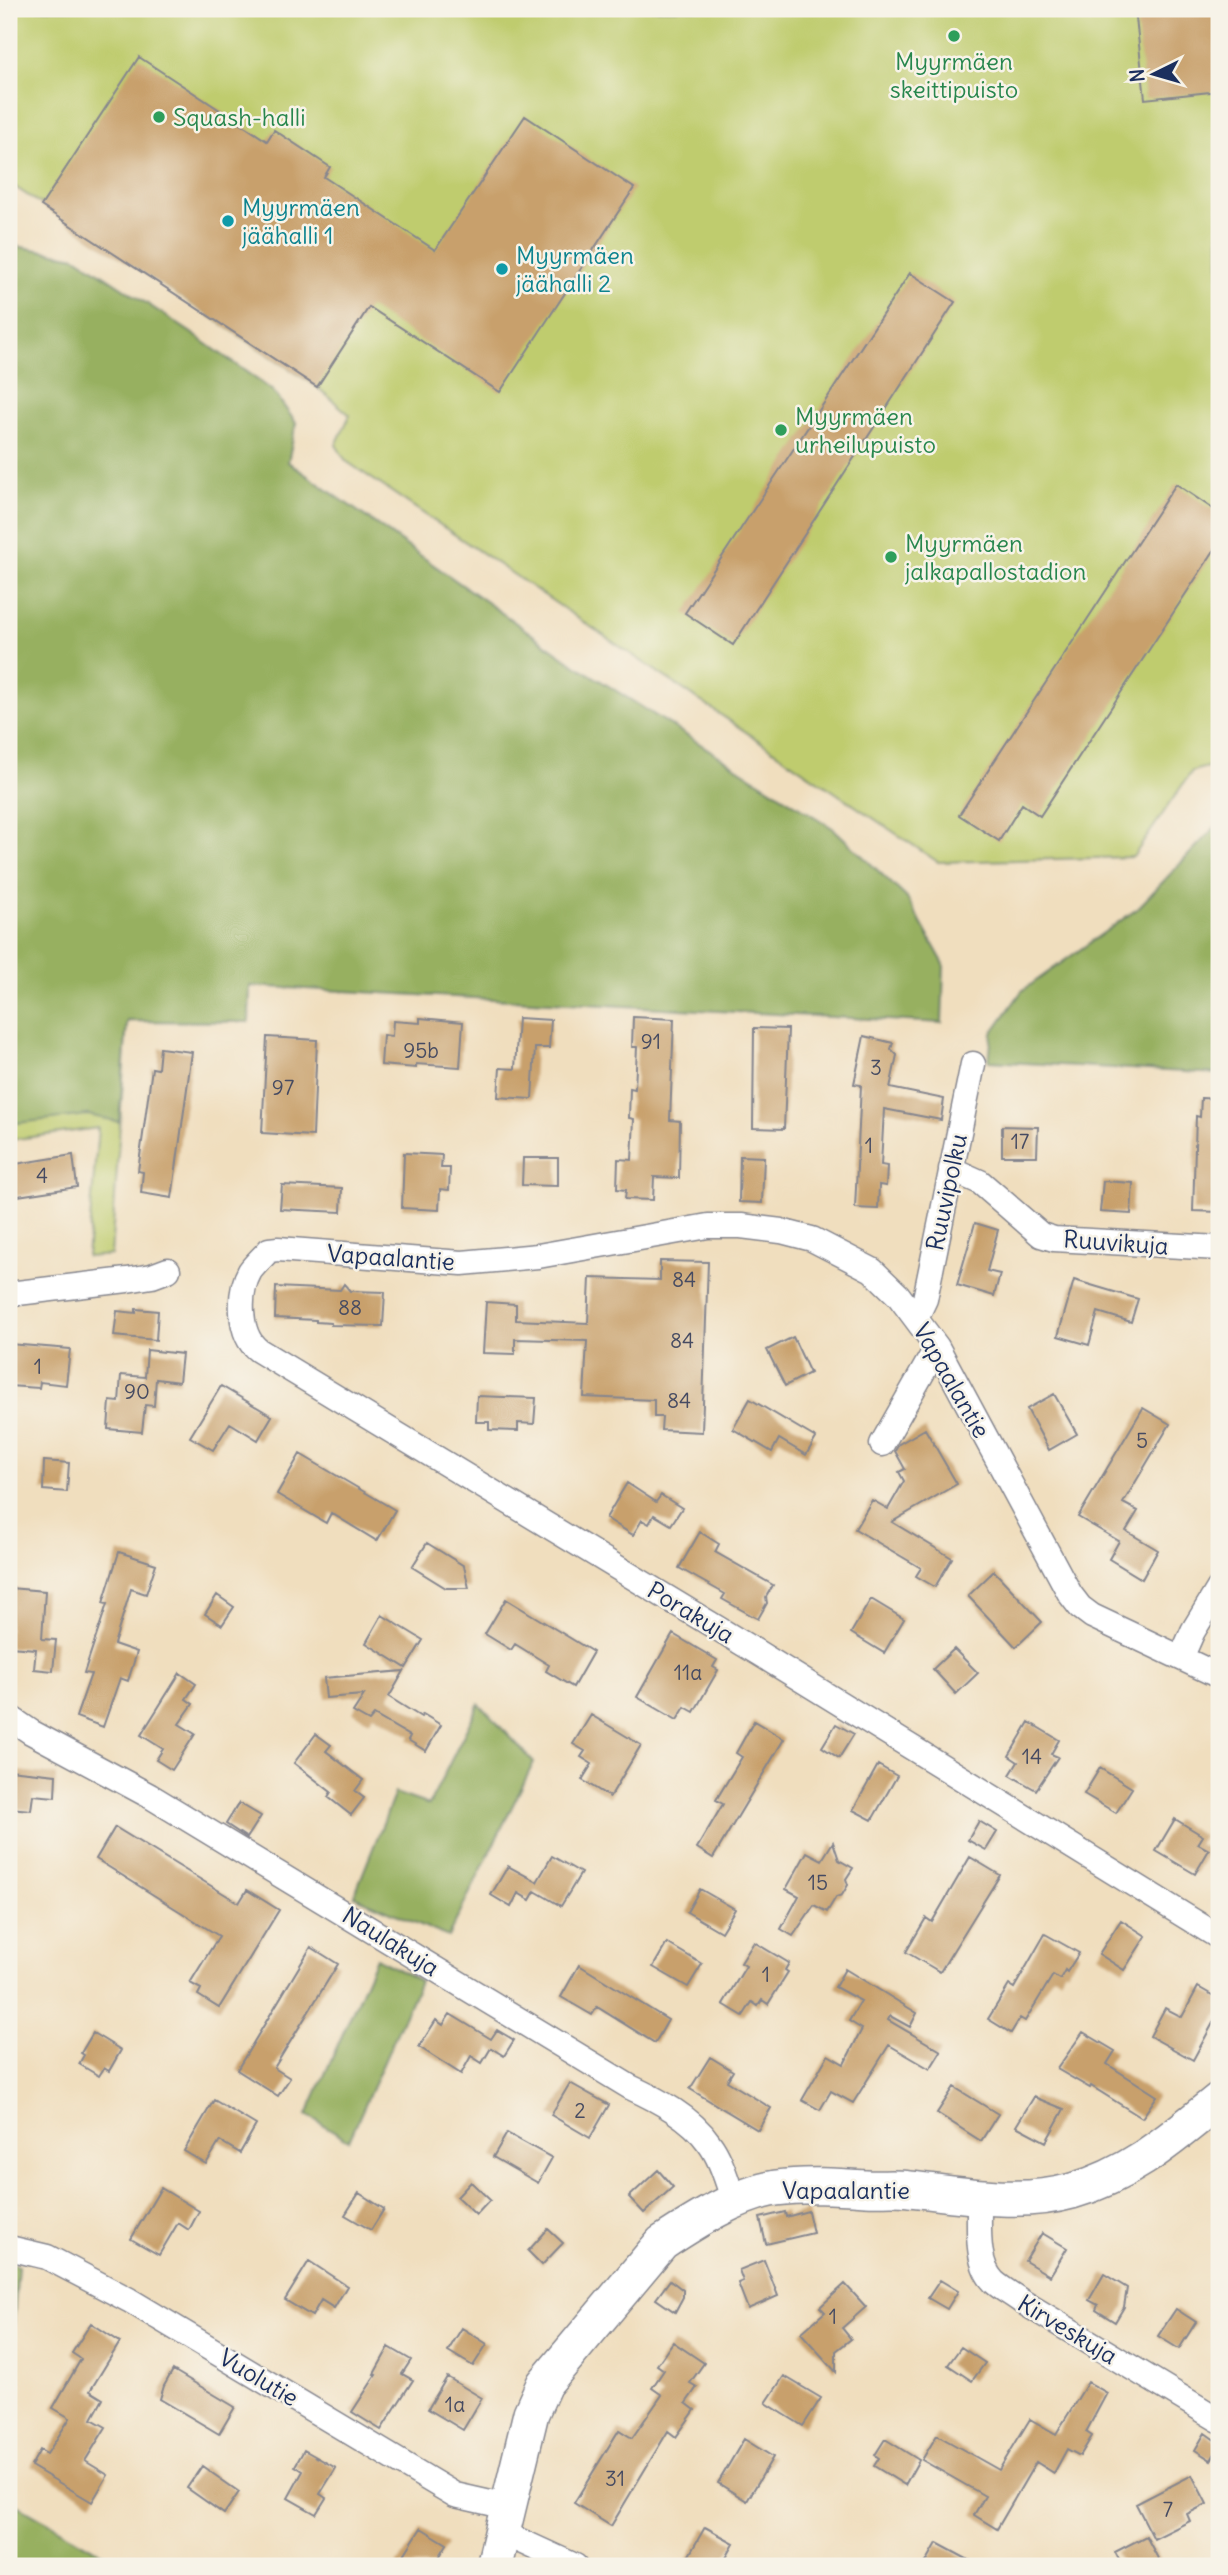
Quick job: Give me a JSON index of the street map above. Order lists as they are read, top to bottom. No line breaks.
{"streets":{"street":["Ruuvipolku","Ruuvikuja","Vapaalantie","Porakuja","Naulakuja","Kirveskuja","Vuolutie"]},"crossings":[["Ruuvipolku","Ruuvikuja"],["Ruuvipolku","Vapaalantie"],["Vapaalantie","Porakuja"],["Vapaalantie","Naulakuja"],["Vapaalantie","Kirveskuja"],["Vapaalantie","Vuolutie"]],"places":["Myyrmäen skeittipuisto","Squash-halli","Myyrmäen jäähalli 1","Myyrmäen jäähalli 2","Myyrmäen urheilupuisto","Myyrmäen jalkapallostadion"],"house_numbers":["91","95b","3","97","17","1","4","84","88","84","1","90","84","5","11a","14","15","1","2","1","1a","31","7"],"north":"left"}
